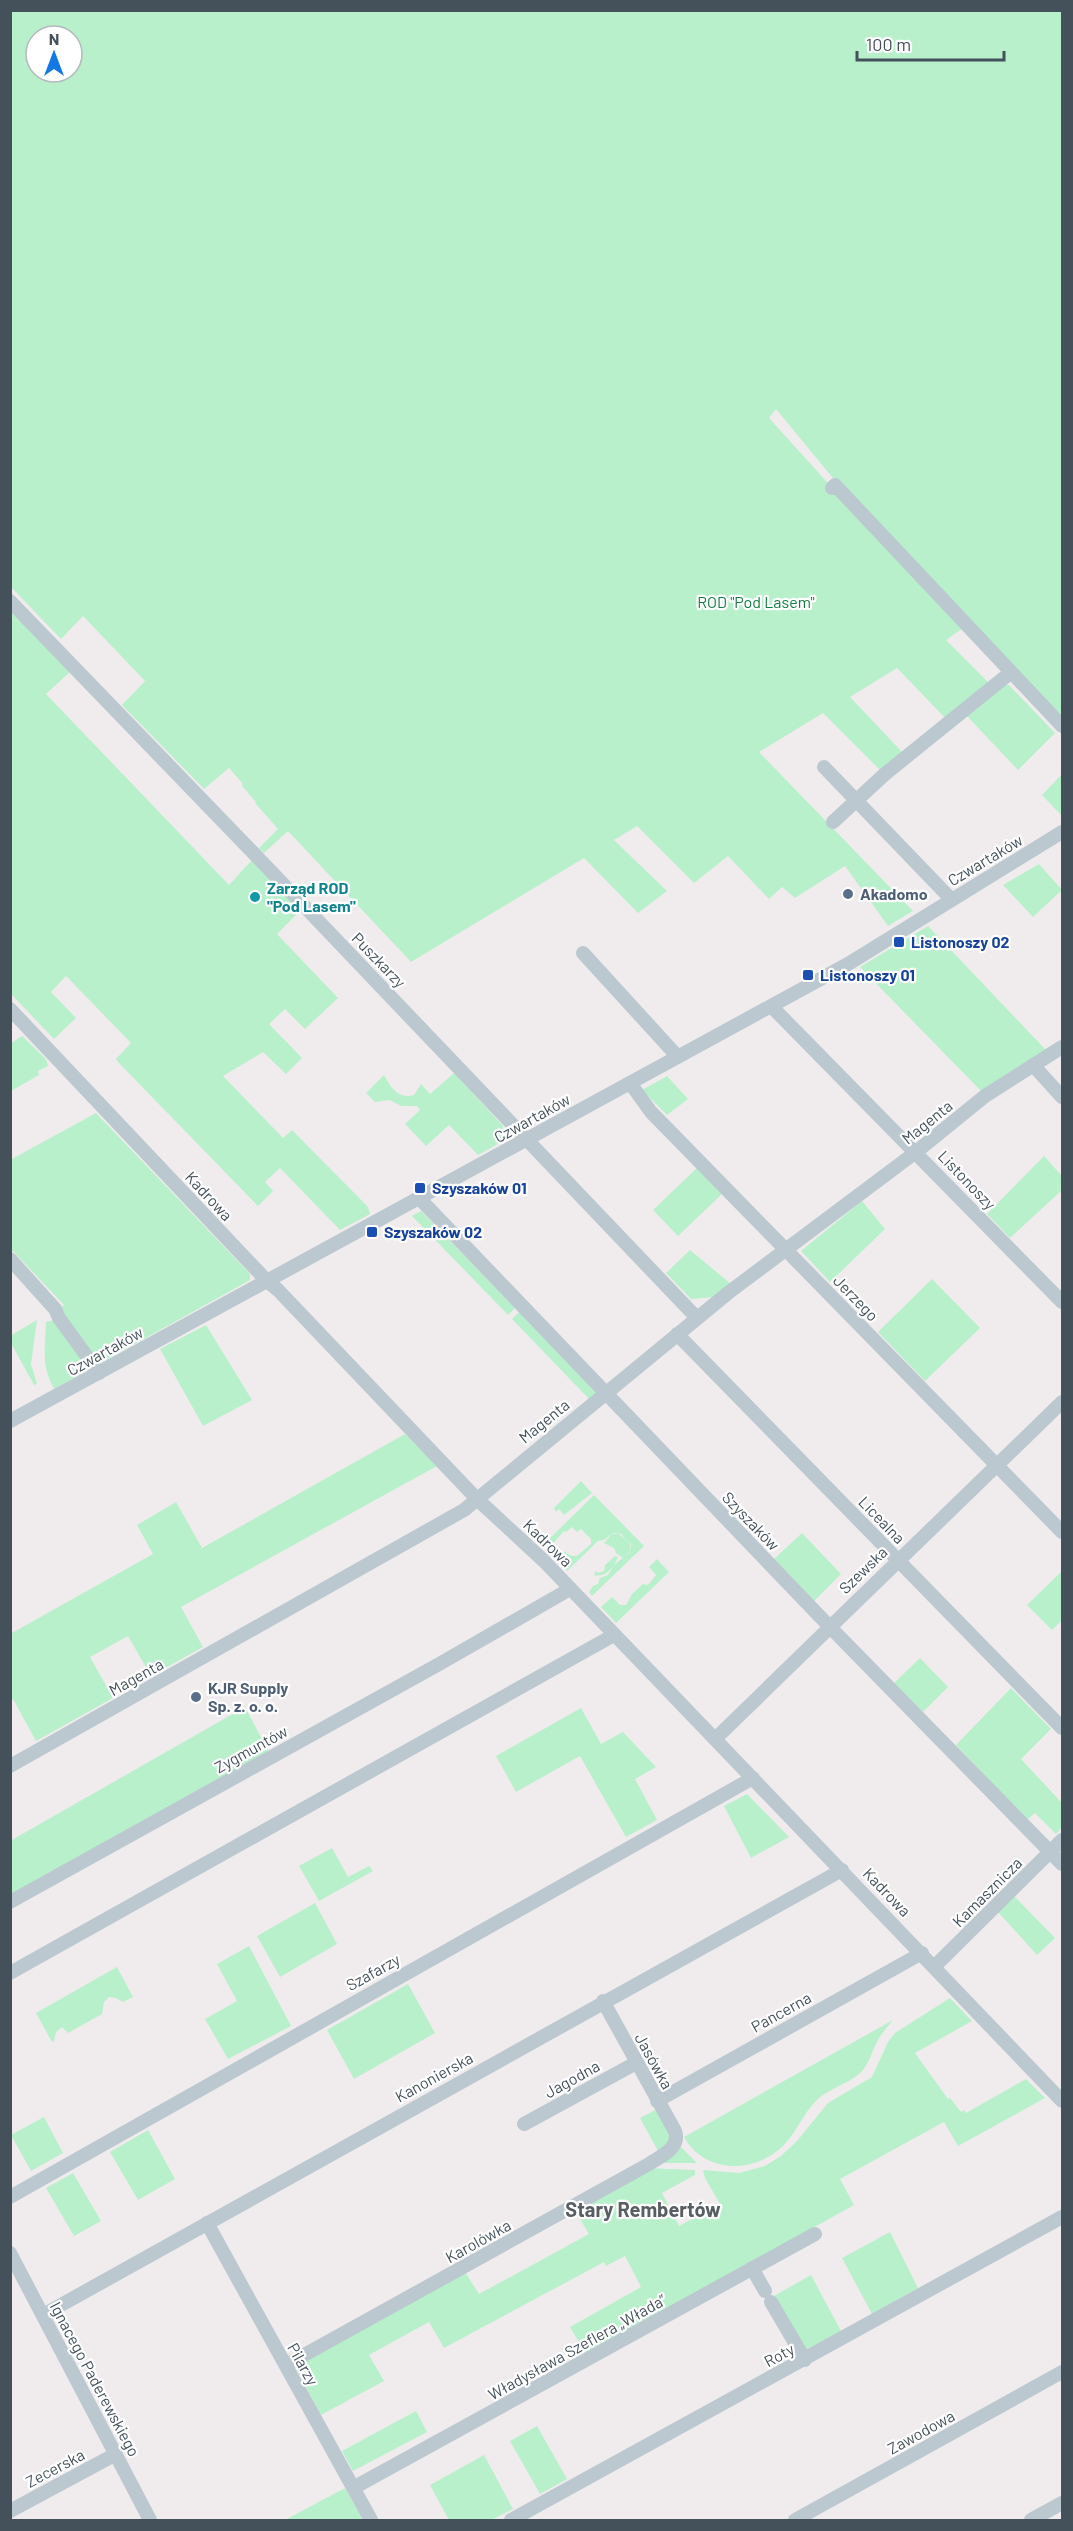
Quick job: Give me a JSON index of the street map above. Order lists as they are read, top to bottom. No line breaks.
{"streets":{"street":["Czwartaków","Puszkarzy","Magenta","Listonoszy","Kadrowa","Jerzego","Licealna","Szyszaków","Szewska","Zygmuntów","Kamasznicza","Szafarzy","Pancerna","Jasówka","Kanonierska","Jagodna","Karolówka","Władysława Szeflera „Włada”","Roty","Pilarzy","Ignacego Paderewskiego","Zawodowa","Zecerska"]},"crossings":[["Czwartaków","Puszkarzy"],["Czwartaków","Listonoszy"],["Czwartaków","Kadrowa"],["Czwartaków","Jerzego"],["Czwartaków","Szyszaków"],["Puszkarzy","Magenta"],["Magenta","Listonoszy"],["Magenta","Kadrowa"],["Magenta","Jerzego"],["Magenta","Licealna"],["Magenta","Szyszaków"],["Kadrowa","Szewska"],["Kadrowa","Zygmuntów"],["Kadrowa","Kamasznicza"],["Kadrowa","Szafarzy"],["Kadrowa","Pancerna"],["Kadrowa","Kanonierska"],["Jerzego","Szewska"],["Licealna","Szewska"],["Szyszaków","Szewska"],["Szyszaków","Kamasznicza"],["Pancerna","Jasówka"],["Jasówka","Kanonierska"],["Jasówka","Jagodna"],["Jasówka","Karolówka"],["Kanonierska","Pilarzy"],["Kanonierska","Ignacego Paderewskiego"],["Karolówka","Pilarzy"],["Władysława Szeflera „Włada”","Pilarzy"],["Ignacego Paderewskiego","Zecerska"]],"districts":["Stary Rembertów"],"parks":["ROD \"Pod Lasem\""],"places":{"other":["Akadomo","Zarząd ROD \"Pod Lasem\"","KJR Supply Sp. z. o. o."],"transit":["Listonoszy 02","Listonoszy 01","Szyszaków 01","Szyszaków 02"]},"scale_bar":"100 m","north":"top"}
